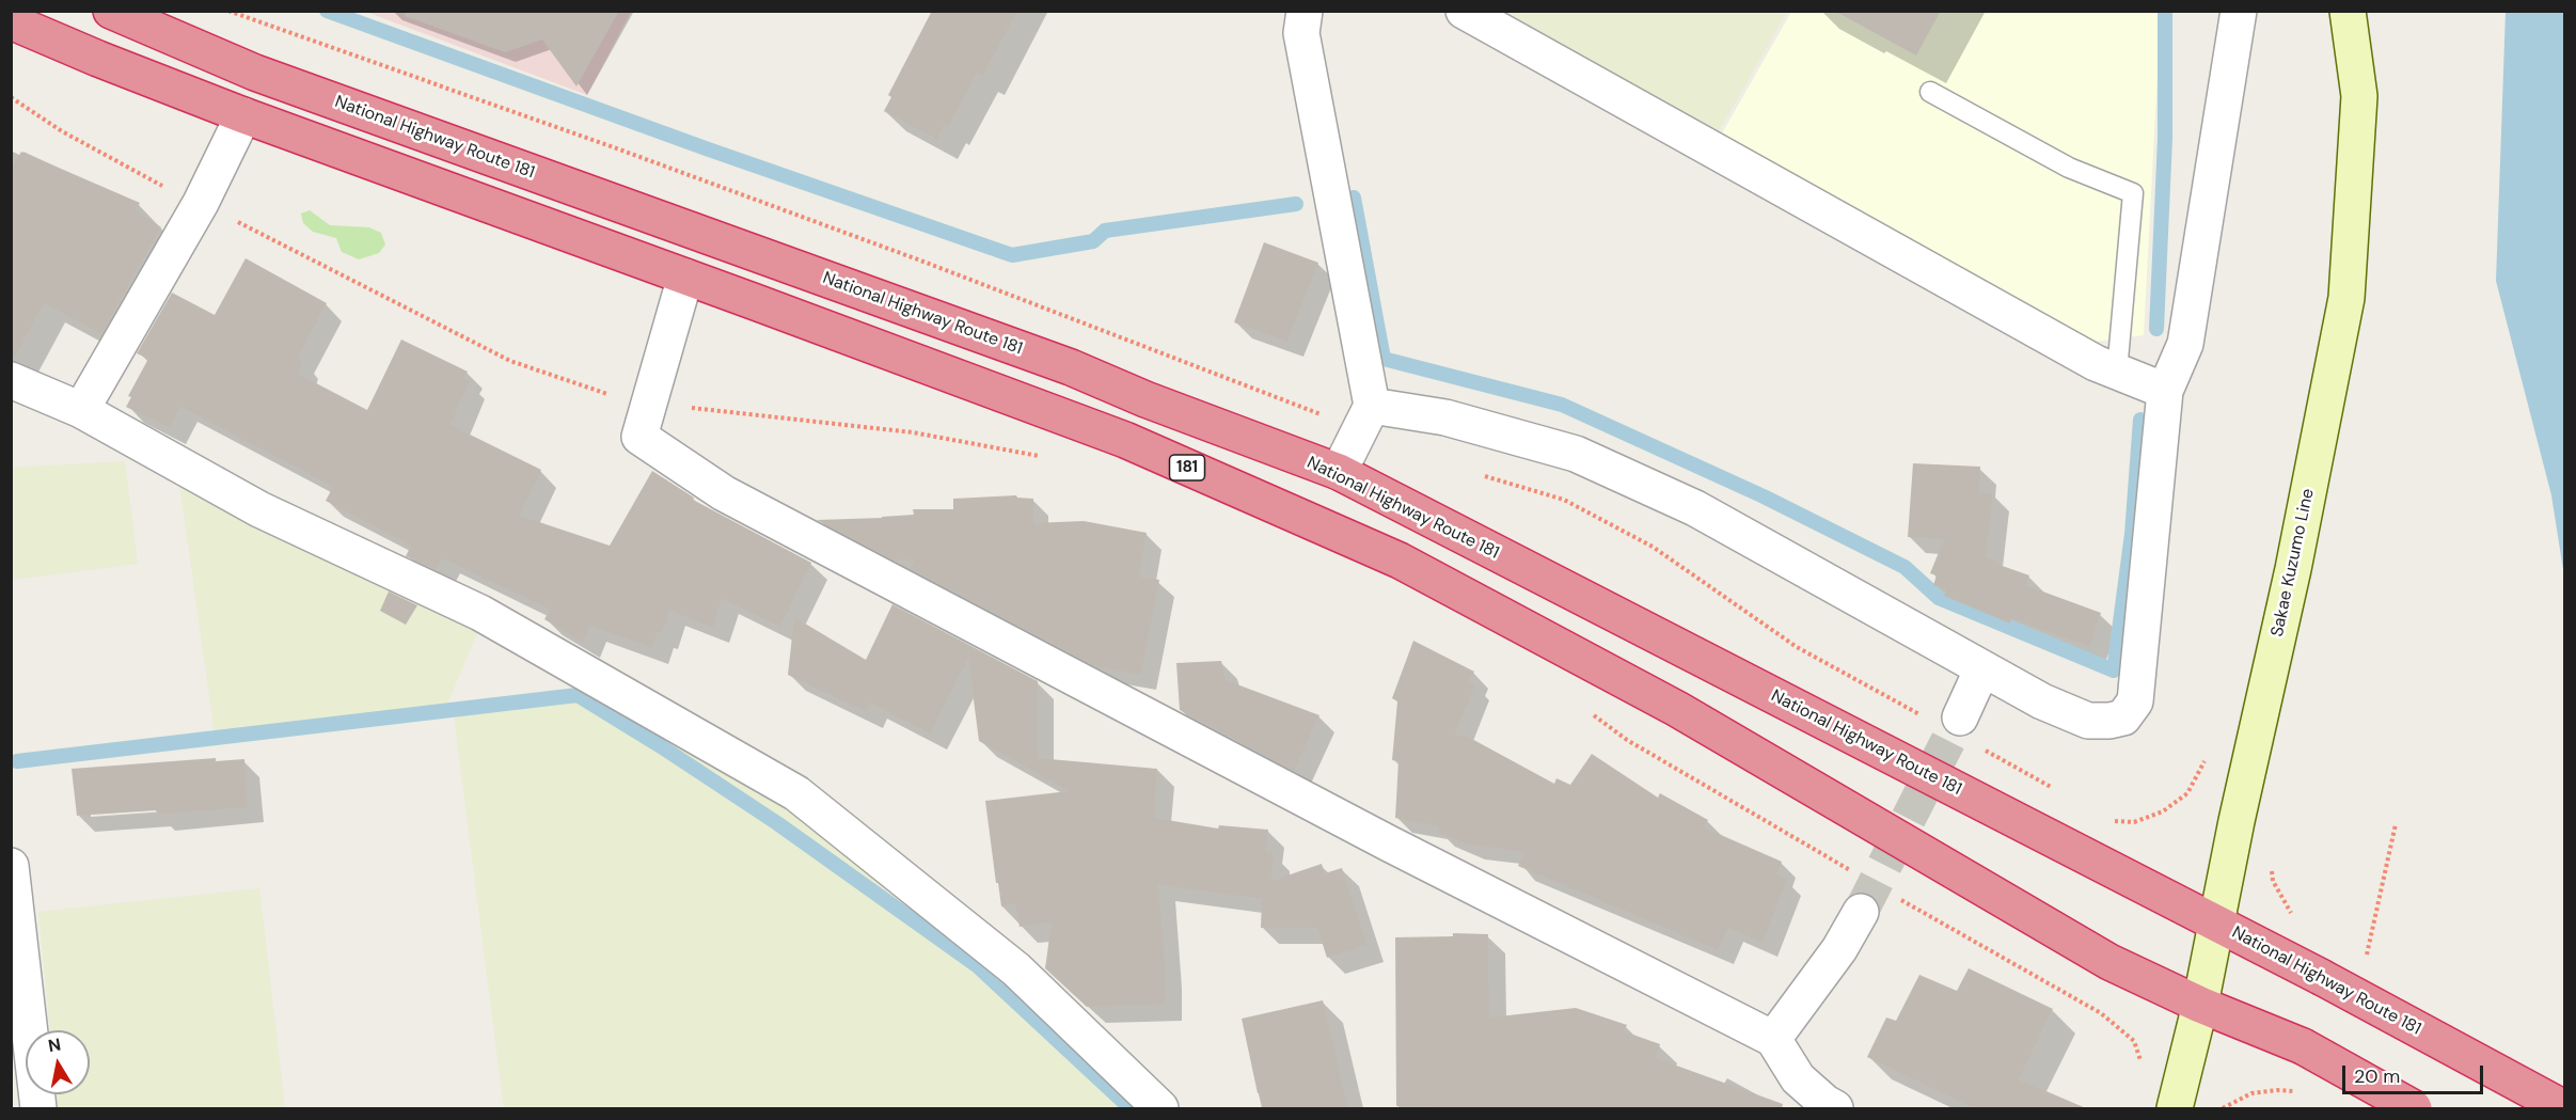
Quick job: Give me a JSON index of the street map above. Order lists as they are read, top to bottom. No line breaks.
{"streets":{"highway":["National Highway Route 181","181"],"main road":["Sakae Kuzumo Line"]},"crossings":[["National Highway Route 181","Sakae Kuzumo Line"],["181","Sakae Kuzumo Line"]],"scale_bar":"20 m","north":"top"}
